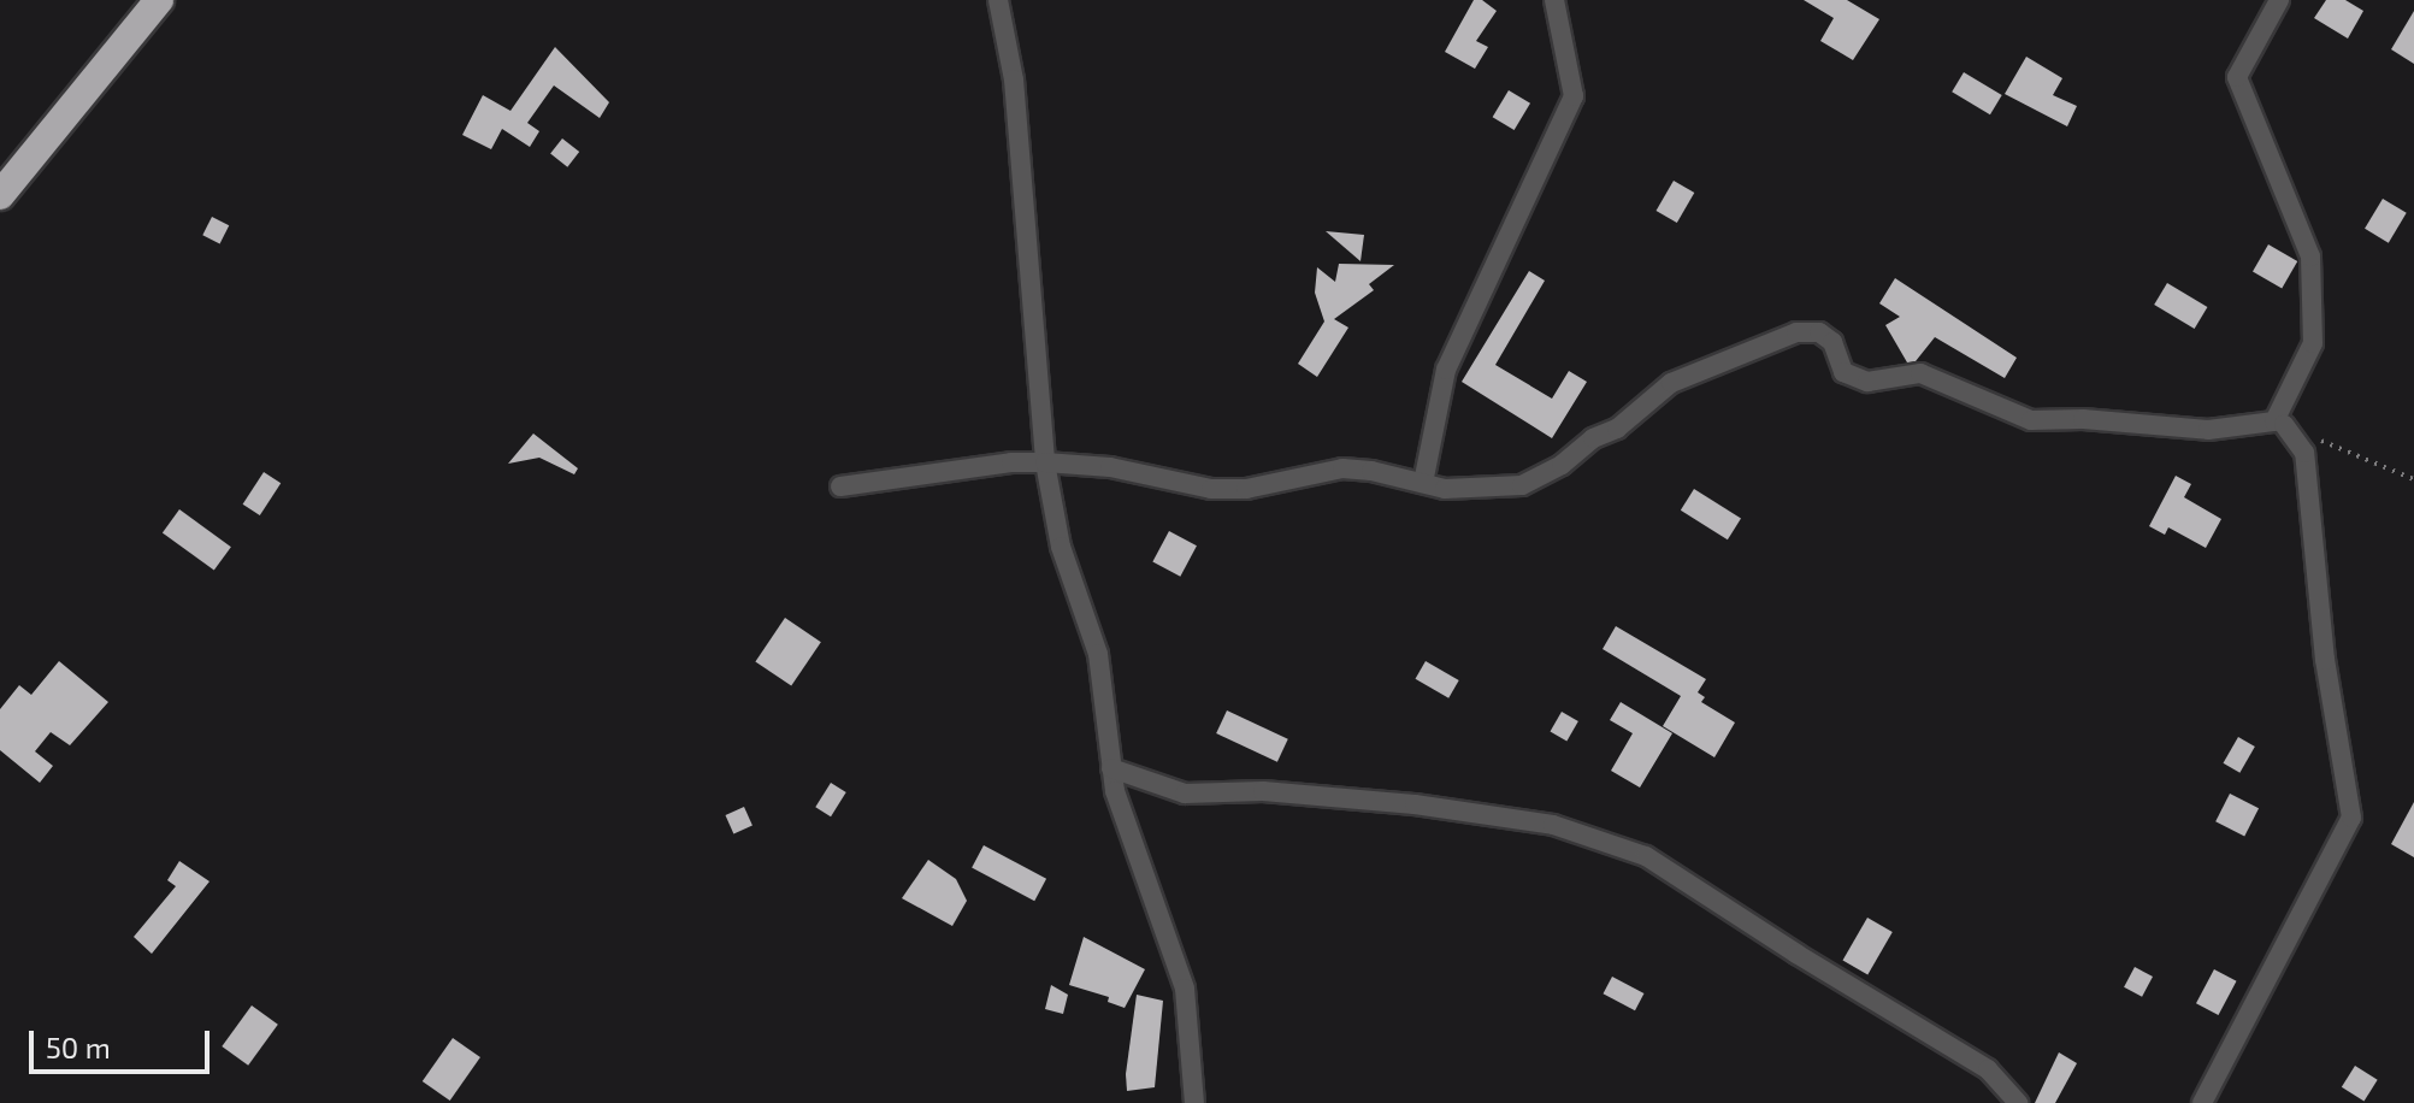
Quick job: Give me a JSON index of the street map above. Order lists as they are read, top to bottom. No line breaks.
{"scale_bar":"50 m"}
